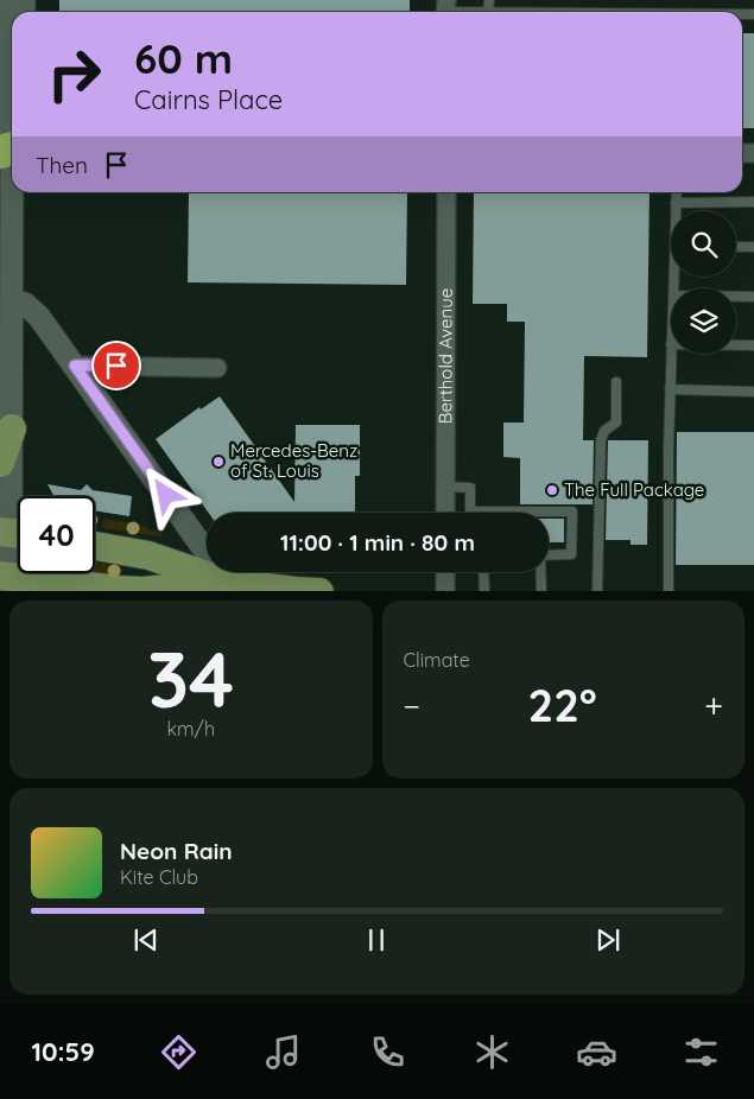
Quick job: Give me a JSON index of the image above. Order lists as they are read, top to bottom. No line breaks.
{"streets":{"street":["Berthold Avenue"]},"places":["Mercedes-Benz of St. Louis","The Full Package"],"page":{"turn":["60 m","Cairns Place"],"then":"Then","limit":"40","trip":"11:00 · 1 min · 80 m","tile":[["34","km/h"],"Climate"],"heat":["−","22°","+"],"song":["Neon Rain","Kite Club"],"tabs":"10:59"}}
